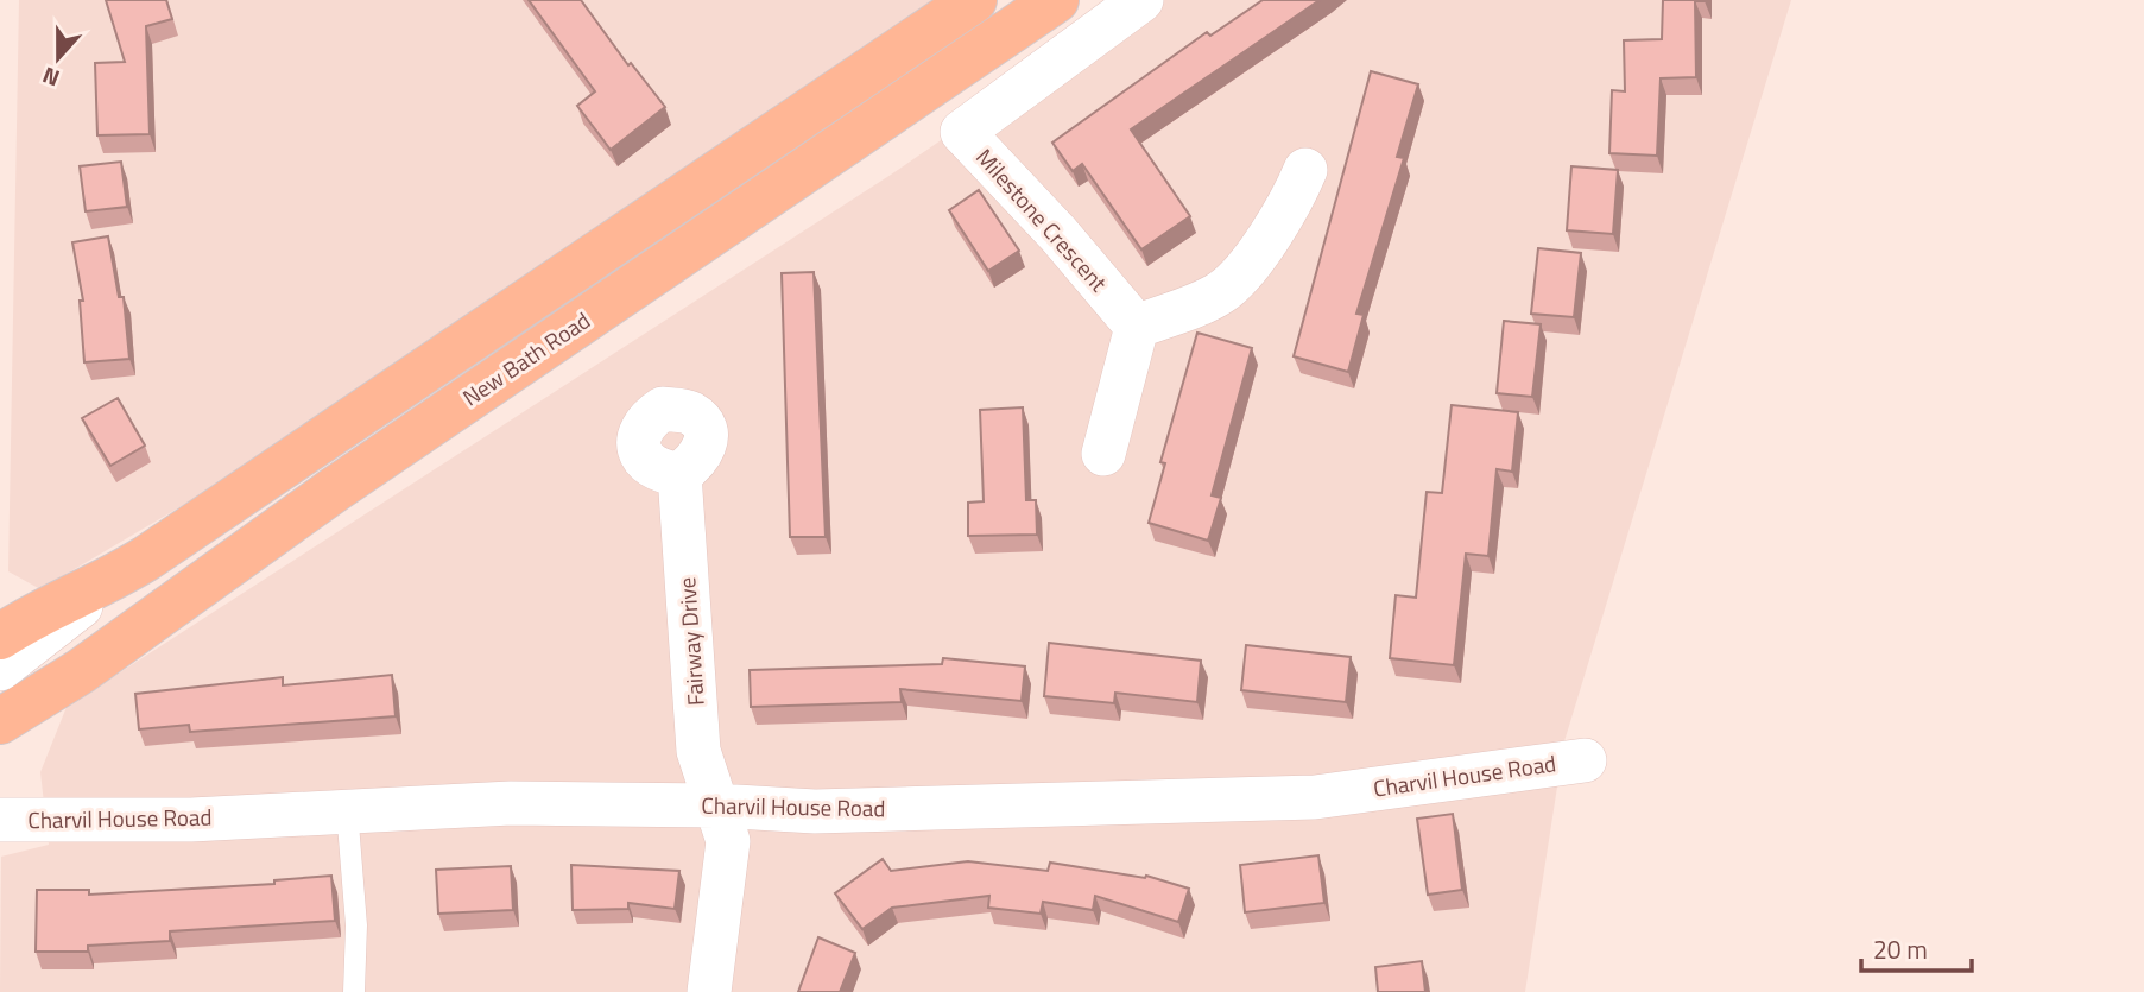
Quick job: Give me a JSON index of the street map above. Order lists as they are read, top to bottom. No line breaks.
{"streets":{"main road":["New Bath Road"],"street":["Milestone Crescent","Fairway Drive","Charvil House Road"]},"crossings":[["Fairway Drive","Charvil House Road"]],"scale_bar":"20 m","north":"bottom"}
